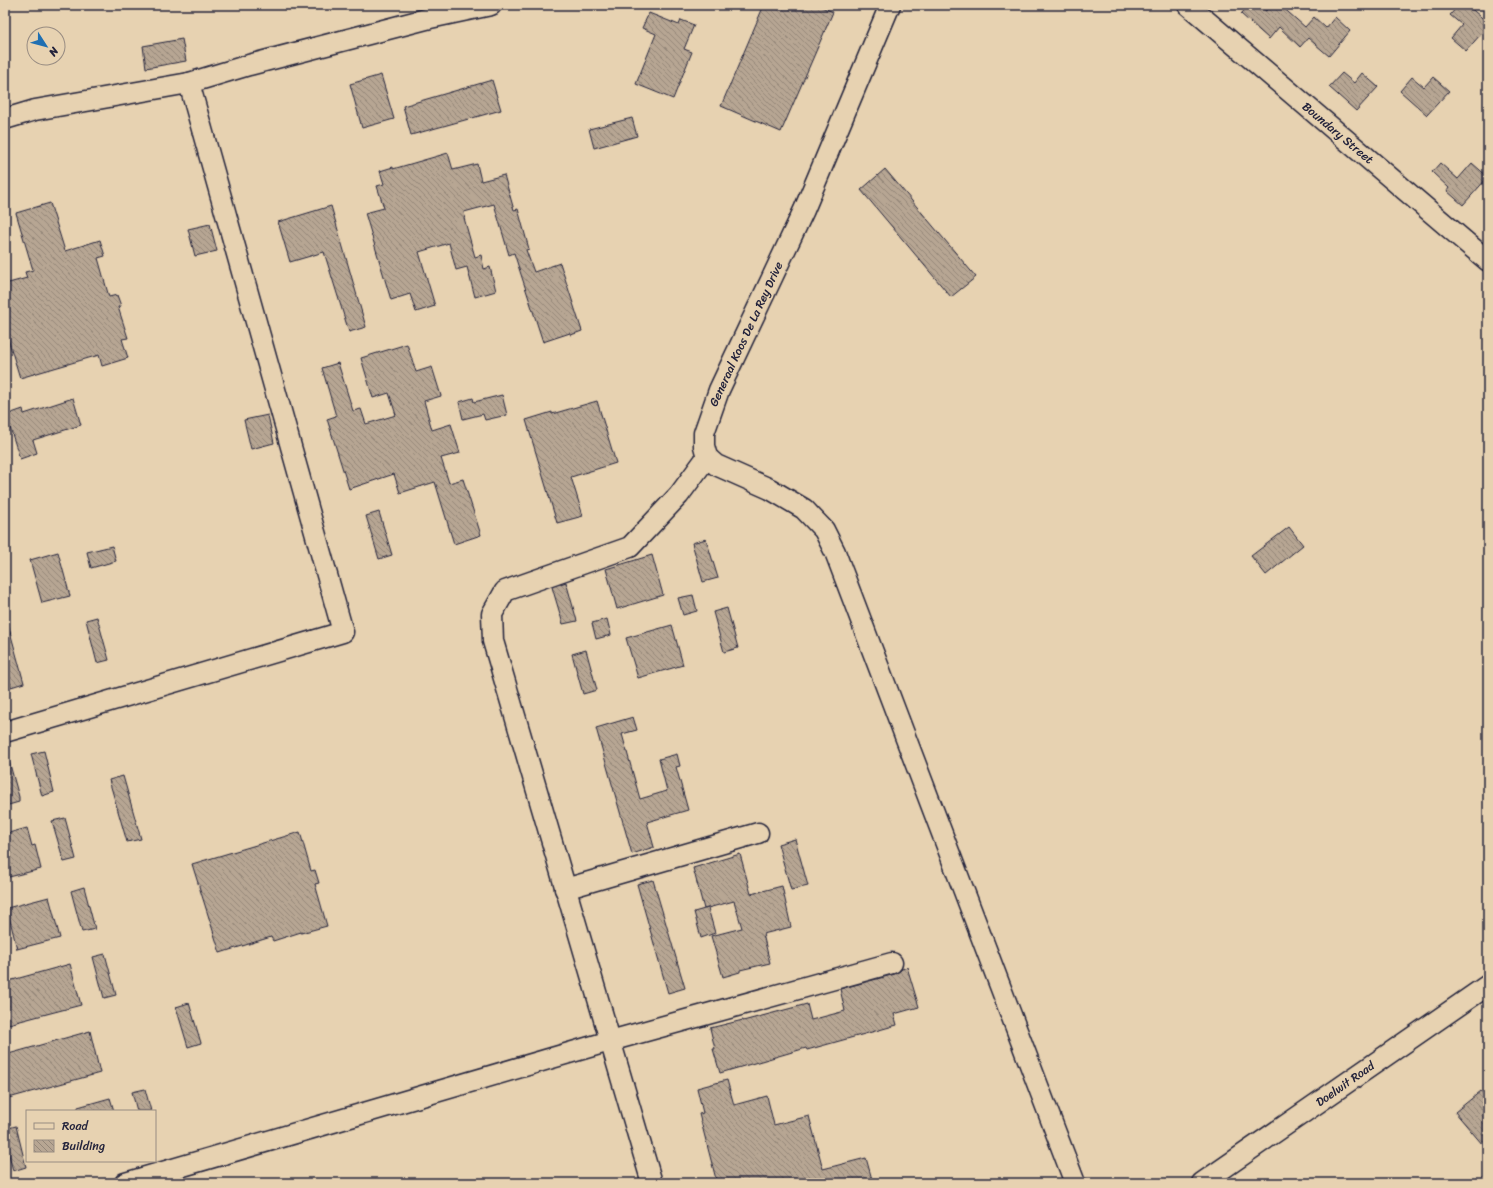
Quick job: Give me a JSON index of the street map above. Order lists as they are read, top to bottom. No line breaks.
{"streets":{"street":["Boundary Street","Generaal Koos De La Rey Drive","Doelwit Road"]},"legend":["Road","Building"],"north":"bottom right"}
